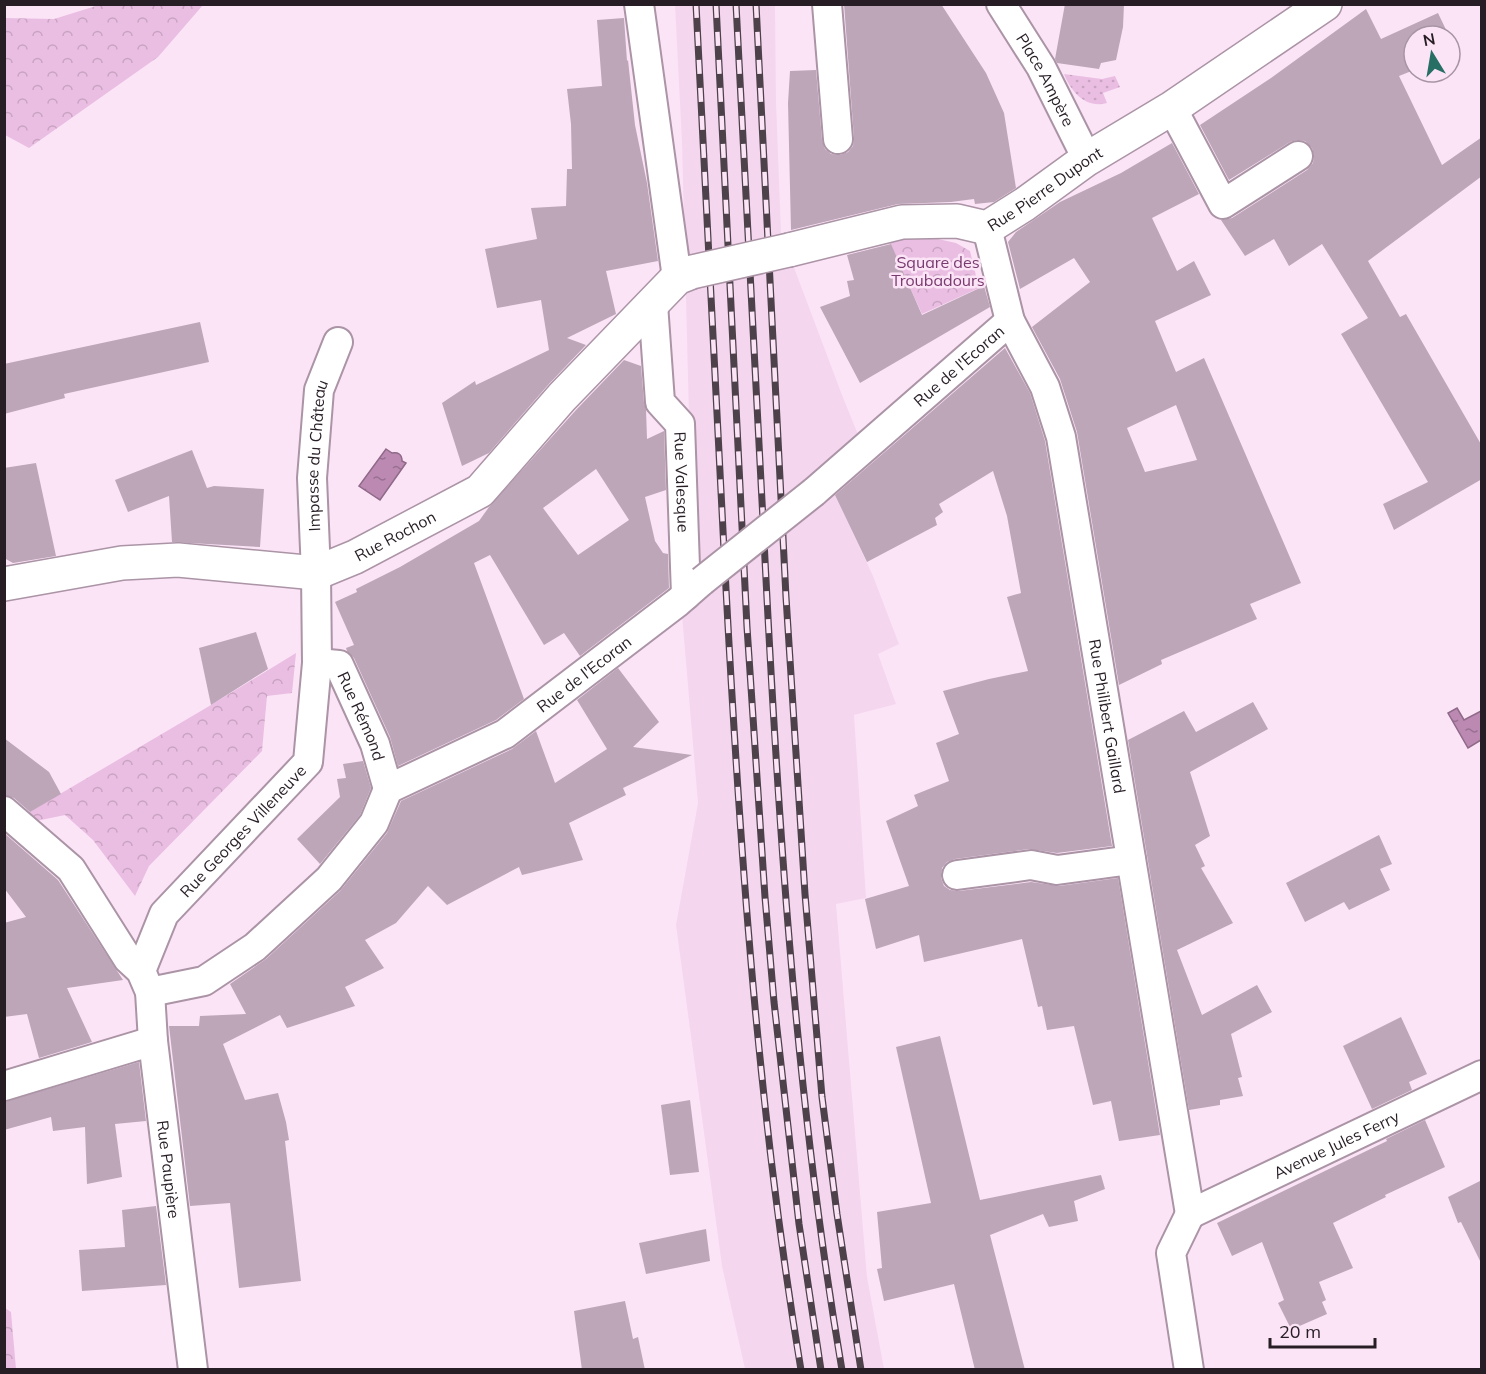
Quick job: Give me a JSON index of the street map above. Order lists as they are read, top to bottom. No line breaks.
{"streets":{"street":["Place Ampère","Rue Pierre Dupont","Rue de l'Ecoran","Impasse du Château","Rue Valesque","Rue Rochon","Rue Philibert Gaillard","Rue Rémond","Rue Georges Villeneuve","Avenue Jules Ferry","Rue Paupière"]},"crossings":[["Place Ampère","Rue Pierre Dupont"],["Rue Pierre Dupont","Rue Rochon"],["Rue Pierre Dupont","Rue Philibert Gaillard"],["Rue de l'Ecoran","Rue Valesque"],["Rue de l'Ecoran","Rue Philibert Gaillard"],["Rue de l'Ecoran","Rue Rémond"],["Impasse du Château","Rue Rochon"],["Impasse du Château","Rue Georges Villeneuve"],["Rue Valesque","Rue Rochon"],["Rue Rochon","Rue Georges Villeneuve"],["Rue Philibert Gaillard","Avenue Jules Ferry"],["Rue Rémond","Rue Georges Villeneuve"],["Rue Georges Villeneuve","Rue Paupière"]],"parks":["Square des Troubadours"],"scale_bar":"20 m","north":"top"}
